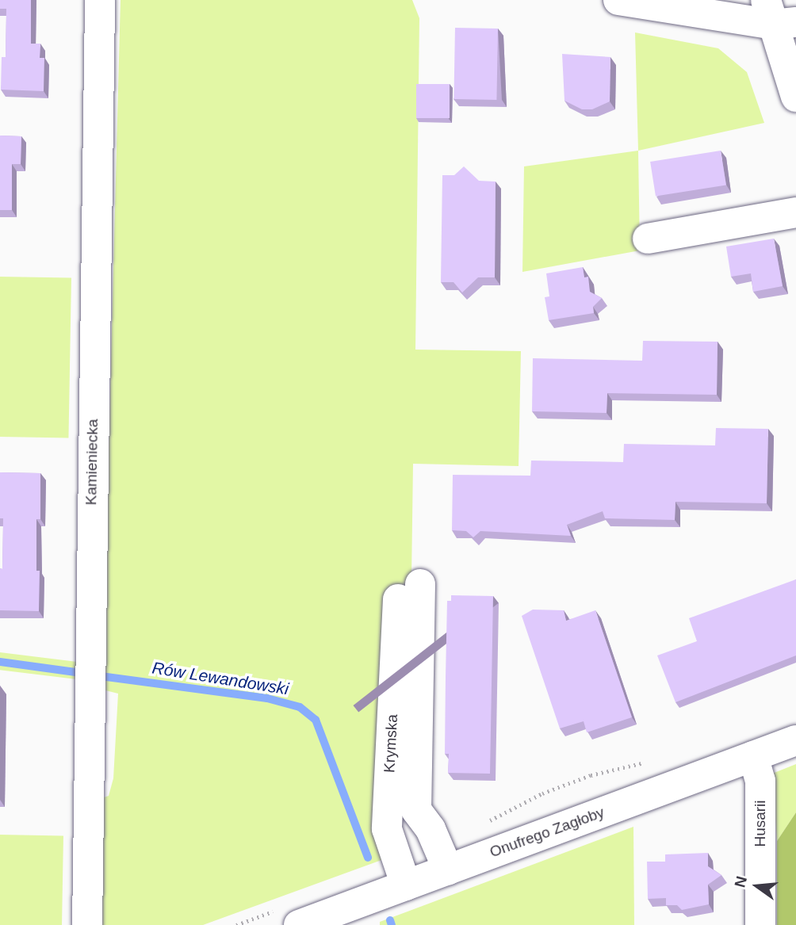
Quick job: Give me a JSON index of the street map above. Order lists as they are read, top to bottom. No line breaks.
{"streets":{"street":["Kamieniecka","Krymska","Husarii","Onufrego Zagłoby"]},"crossings":[["Krymska","Onufrego Zagłoby"],["Husarii","Onufrego Zagłoby"]],"water":["Rów Lewandowski"],"north":"left"}
